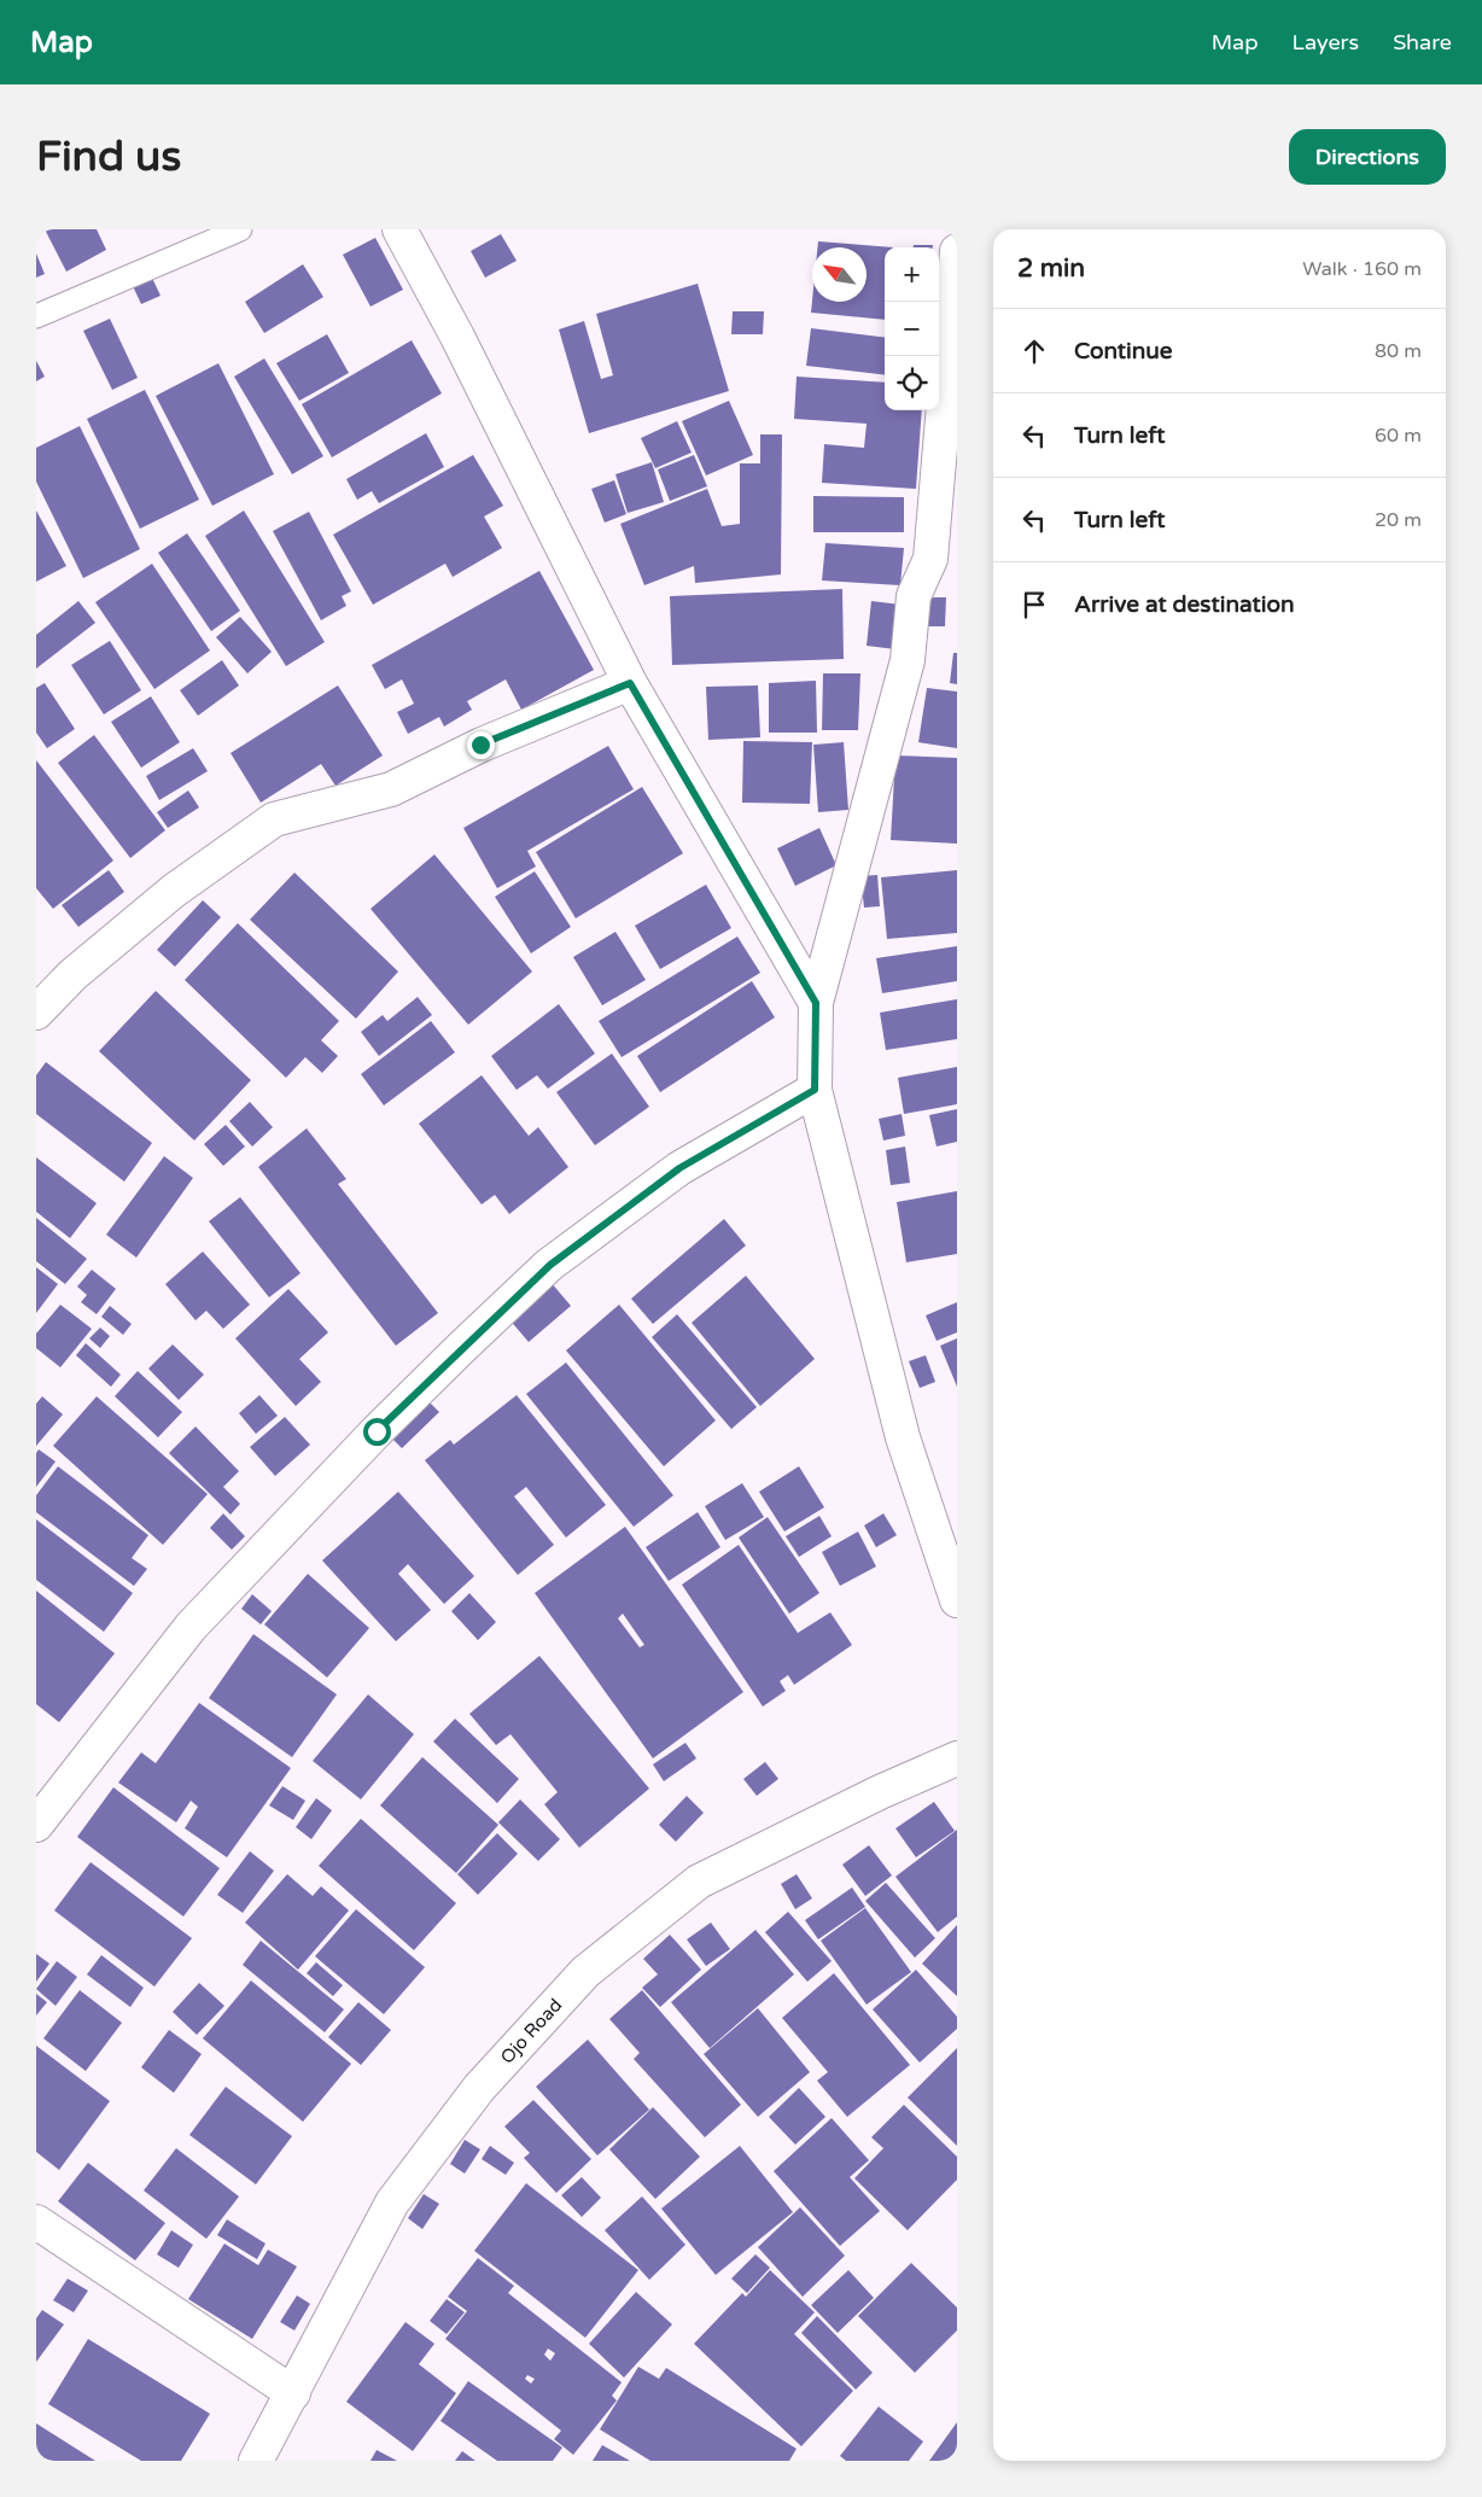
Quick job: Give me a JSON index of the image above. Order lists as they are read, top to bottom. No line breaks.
{"streets":{"street":["Ojo Road"]},"north":"top left","page":{"header":"Map","nav":["Map","Layers","Share"],"buttons":"Directions","title":"Find us","heading":["2 min","Walk · 160 m"],"map_buttons":["+","−"],"list":[["Continue","80 m"],["Turn left","60 m"],["Turn left","20 m"],"Arrive at destination"]}}
